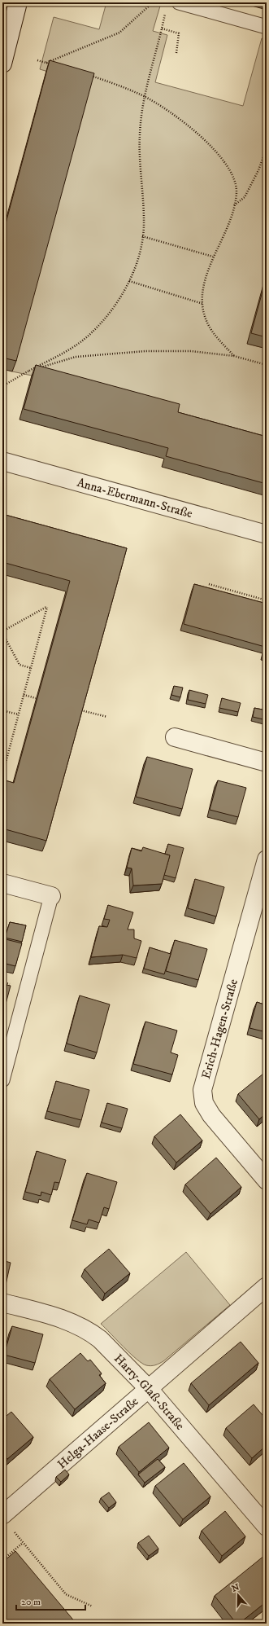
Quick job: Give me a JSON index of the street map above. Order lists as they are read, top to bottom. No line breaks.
{"streets":{"street":["Anna-Ebermann-Straße","Erich-Hagen-Straße","Harry-Glaß-Straße","Helga-Haase-Straße"]},"crossings":[["Harry-Glaß-Straße","Helga-Haase-Straße"]],"scale_bar":"20 m","north":"top"}
